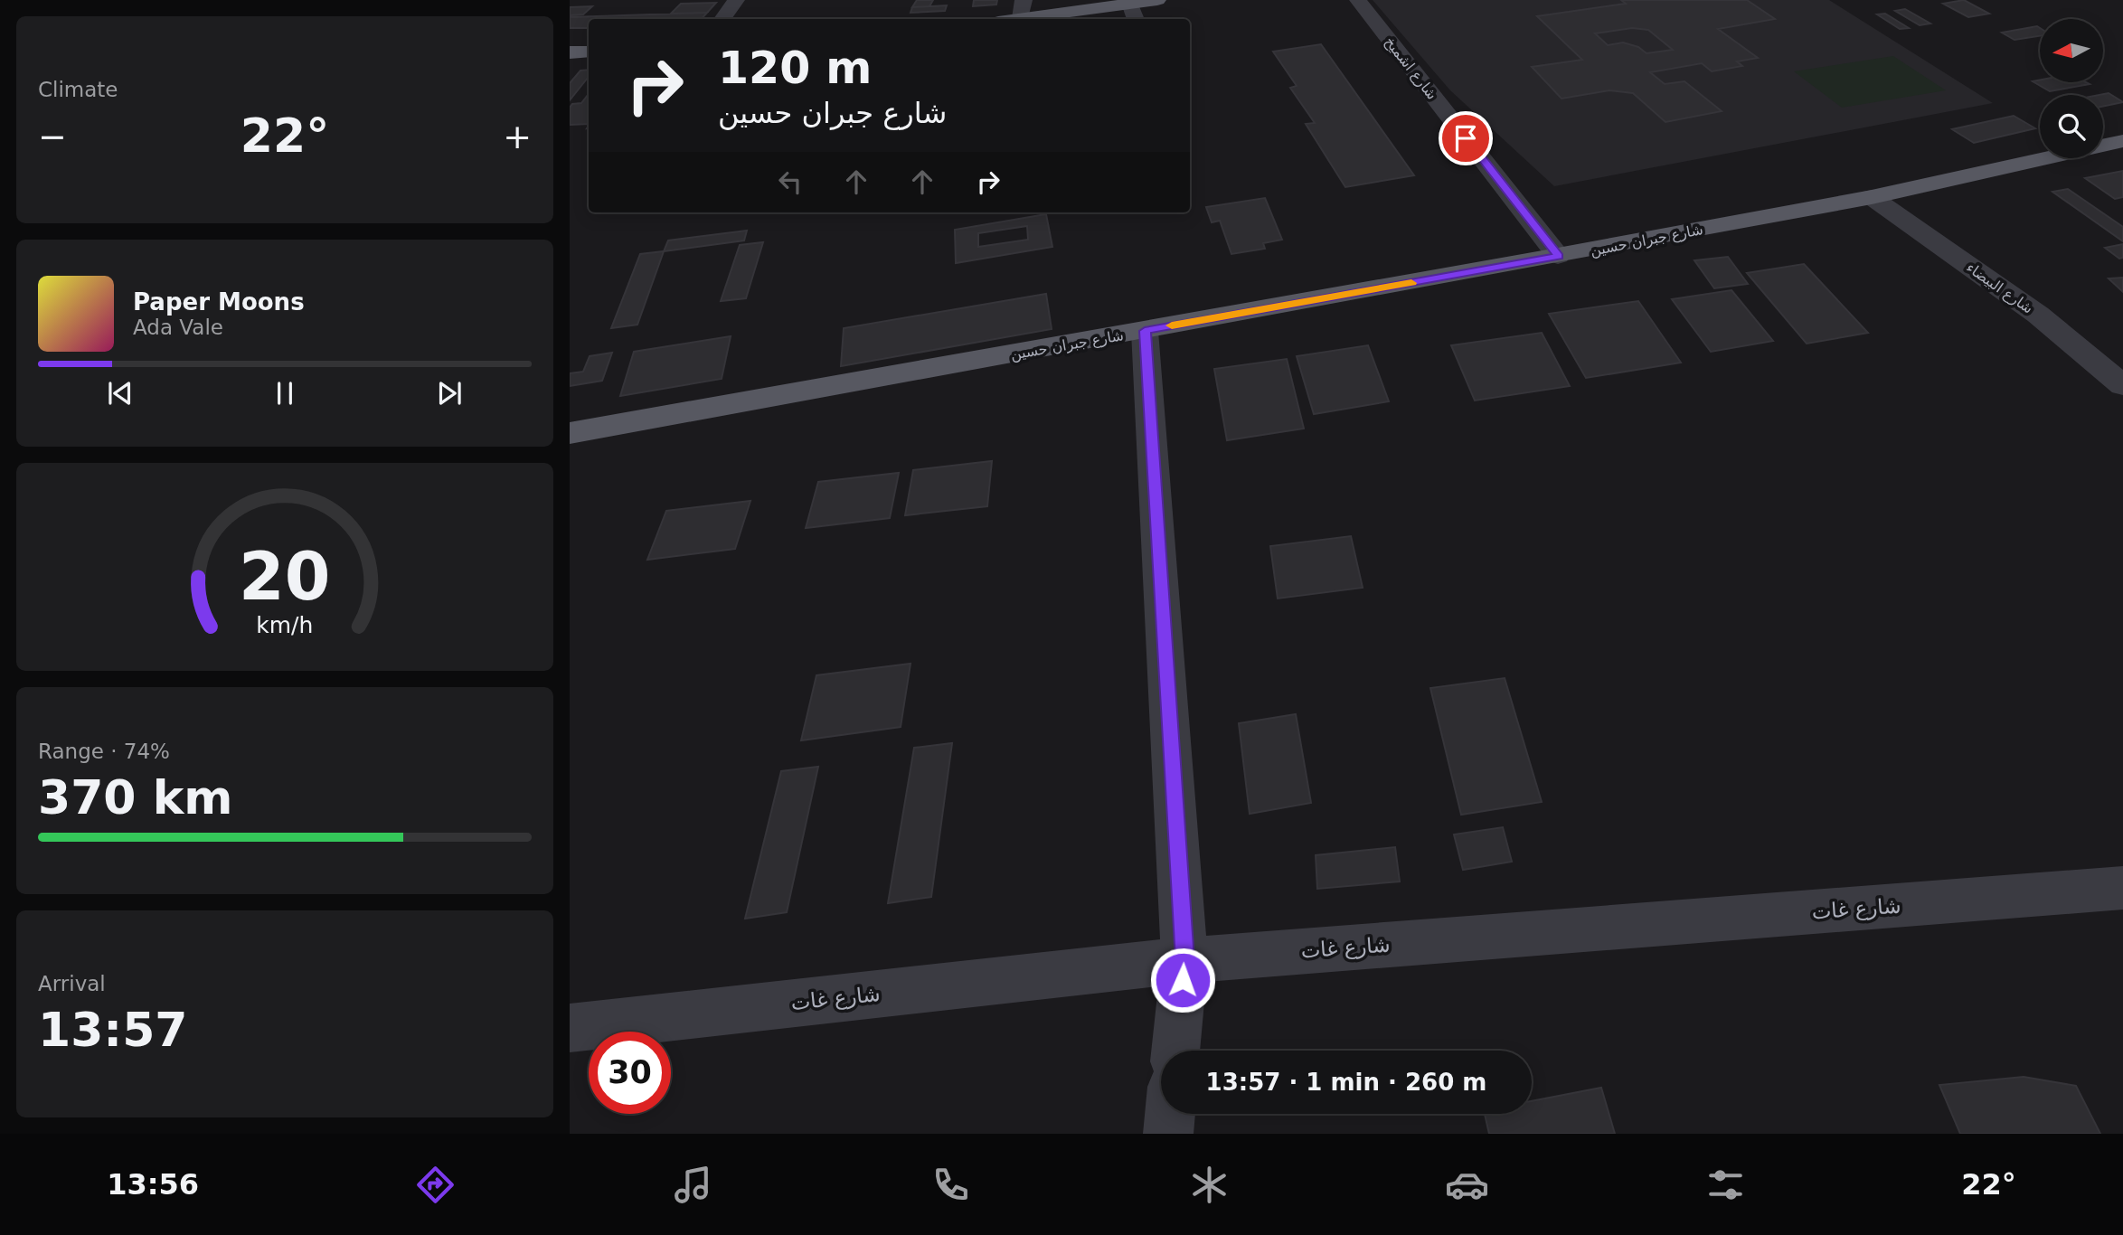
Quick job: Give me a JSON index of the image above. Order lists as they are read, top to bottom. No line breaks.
{"streets":{"main road":["شارع جبران حسين"],"street":["شارع اشميخ","شارع البيضاء","شارع غات"]},"crossings":[["شارع اشميخ","شارع جبران حسين"],["شارع جبران حسين","شارع البيضاء"]],"north":"left","page":{"tile":["Climate",["Range · 74%","370 km"],["Arrival","13:57"]],"turn":["120 m","شارع جبران حسين"],"heat":["−","22°","+"],"song":["Paper Moons","Ada Vale"],"limit":"30","trip":"13:57 · 1 min · 260 m","tabs":["13:56","22°"],"gauge":["20","km/h"]}}
